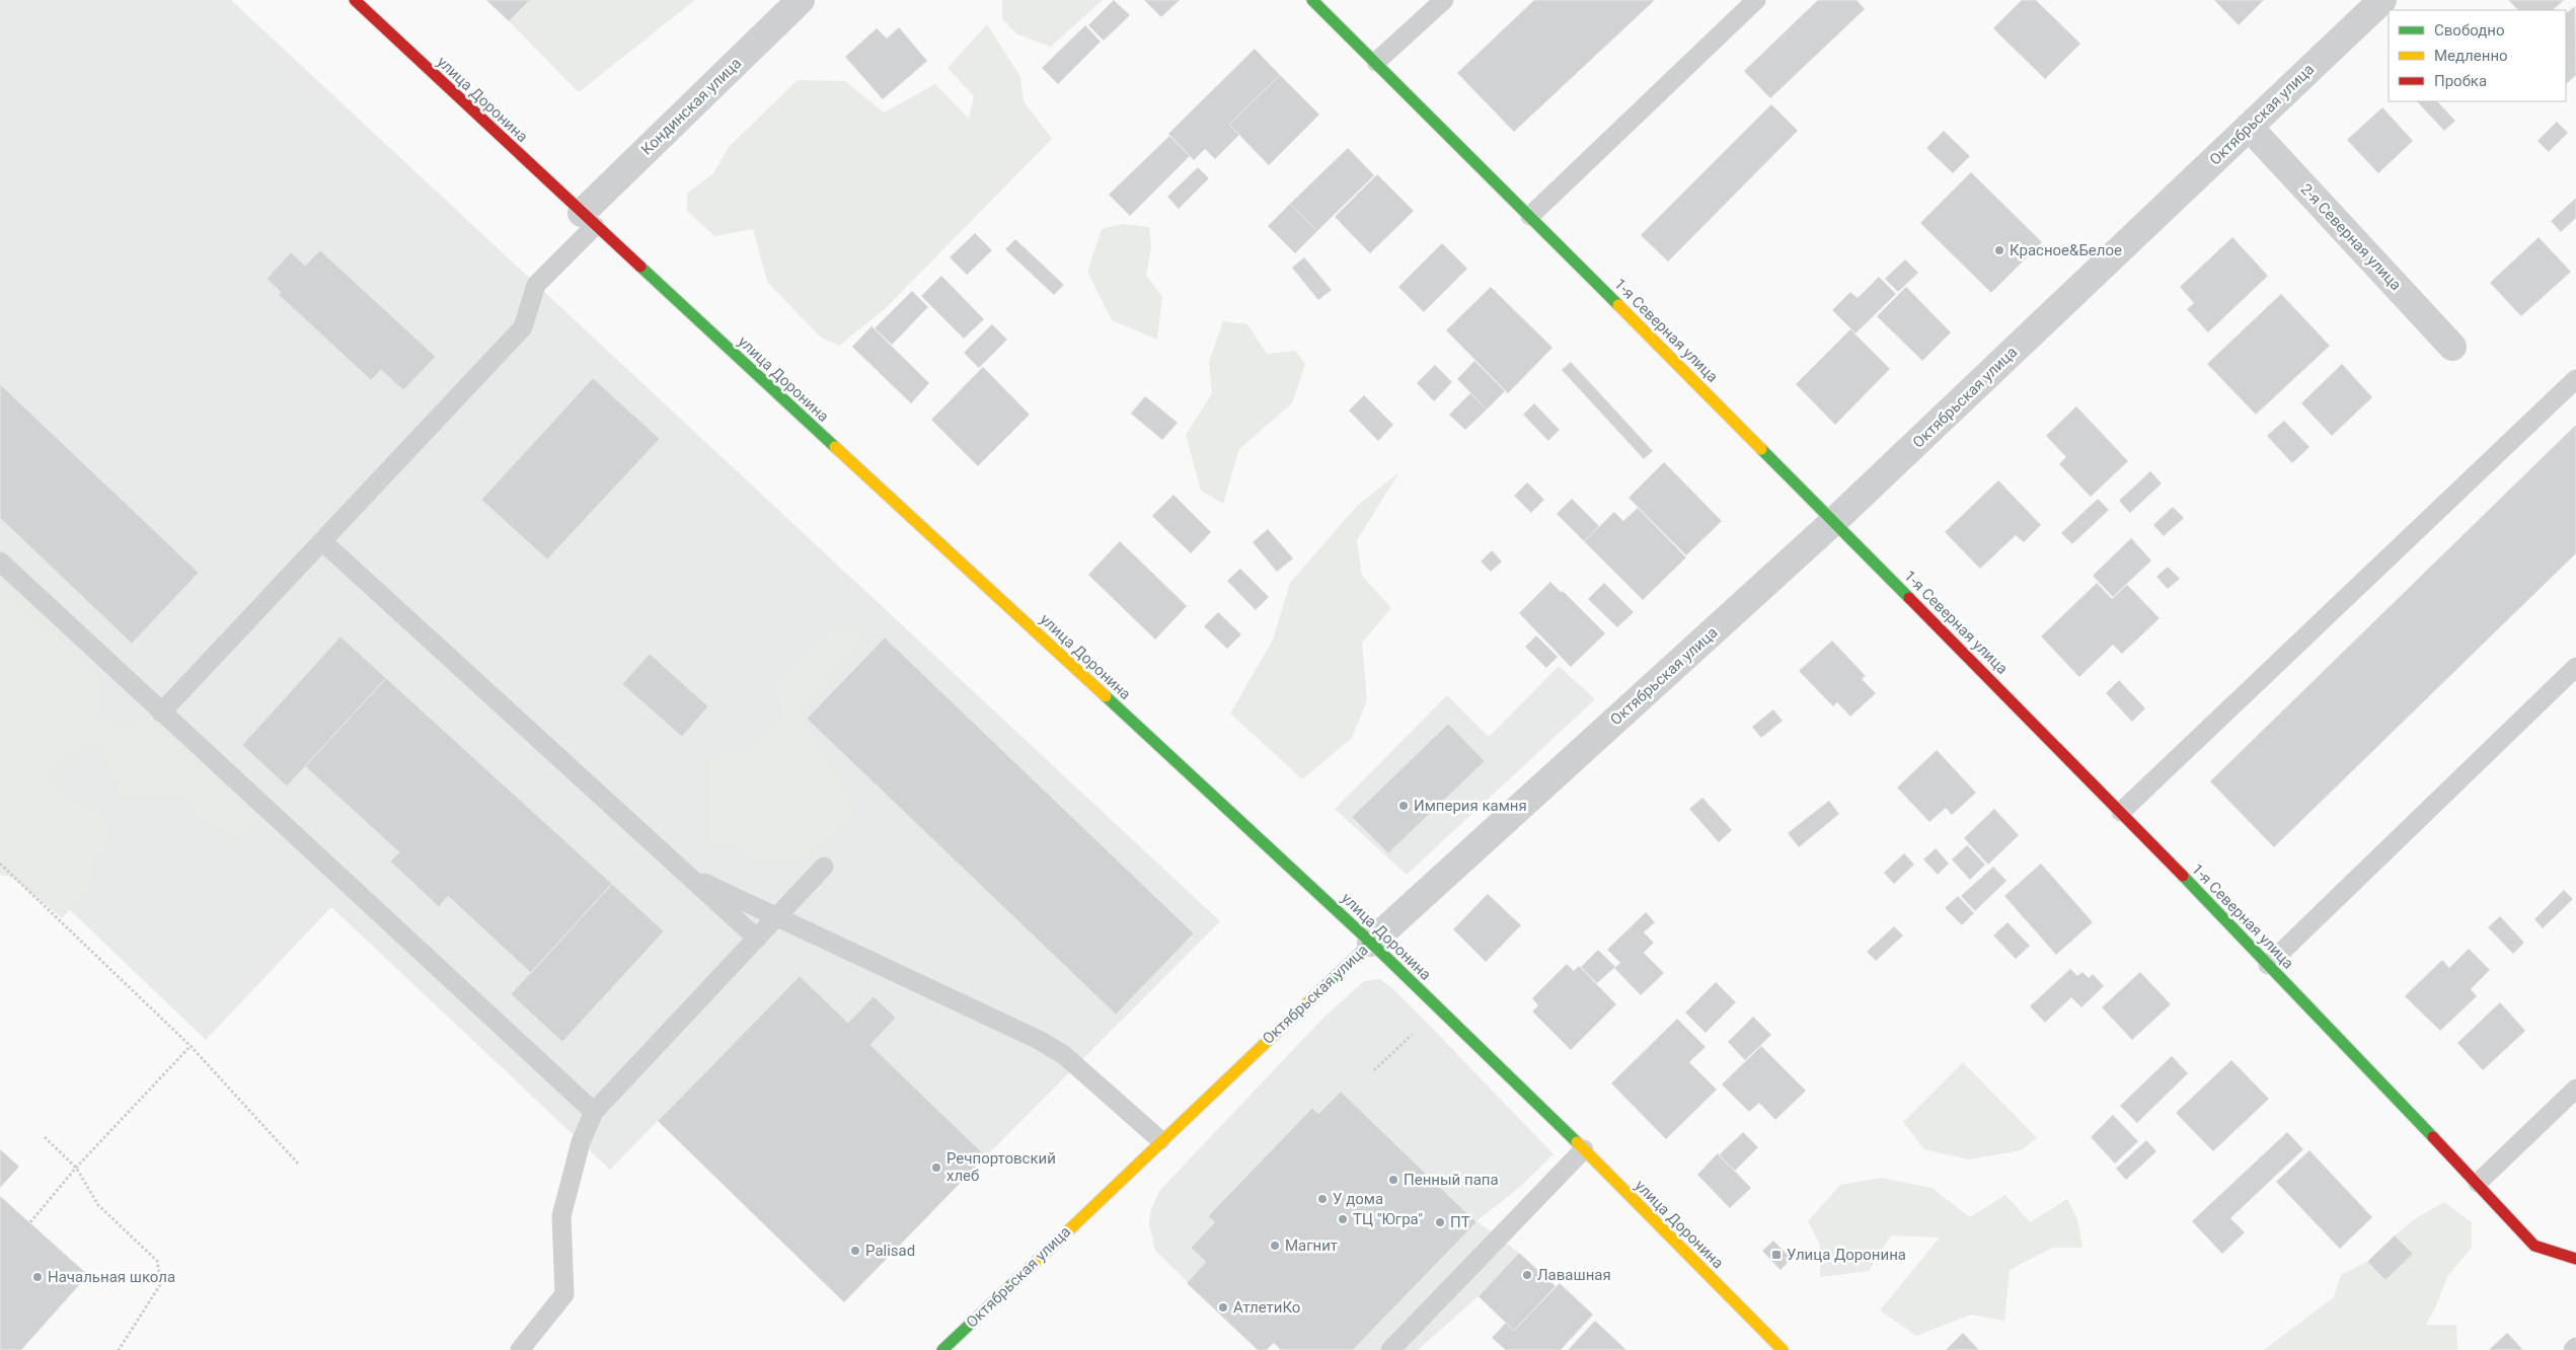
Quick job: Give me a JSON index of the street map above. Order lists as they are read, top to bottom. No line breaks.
{"streets":{"main road":["улица Доронина","Октябрьская улица","1-я Северная улица"],"street":["Кондинская улица","2-я Северная улица"]},"crossings":[["улица Доронина","Кондинская улица"],["улица Доронина","Октябрьская улица"],["Октябрьская улица","2-я Северная улица"],["Октябрьская улица","1-я Северная улица"]],"places":{"other":["Красное&Белое","Империя камня","Речпортовский хлеб","Пенный папа","У дома","ТЦ \"Югра\"","ПТ","Магнит","Palisad","Лавашная","Начальная школа","АтлетиКо"],"transit":["Улица Доронина"]},"legend":["Свободно","Медленно","Пробка"]}
